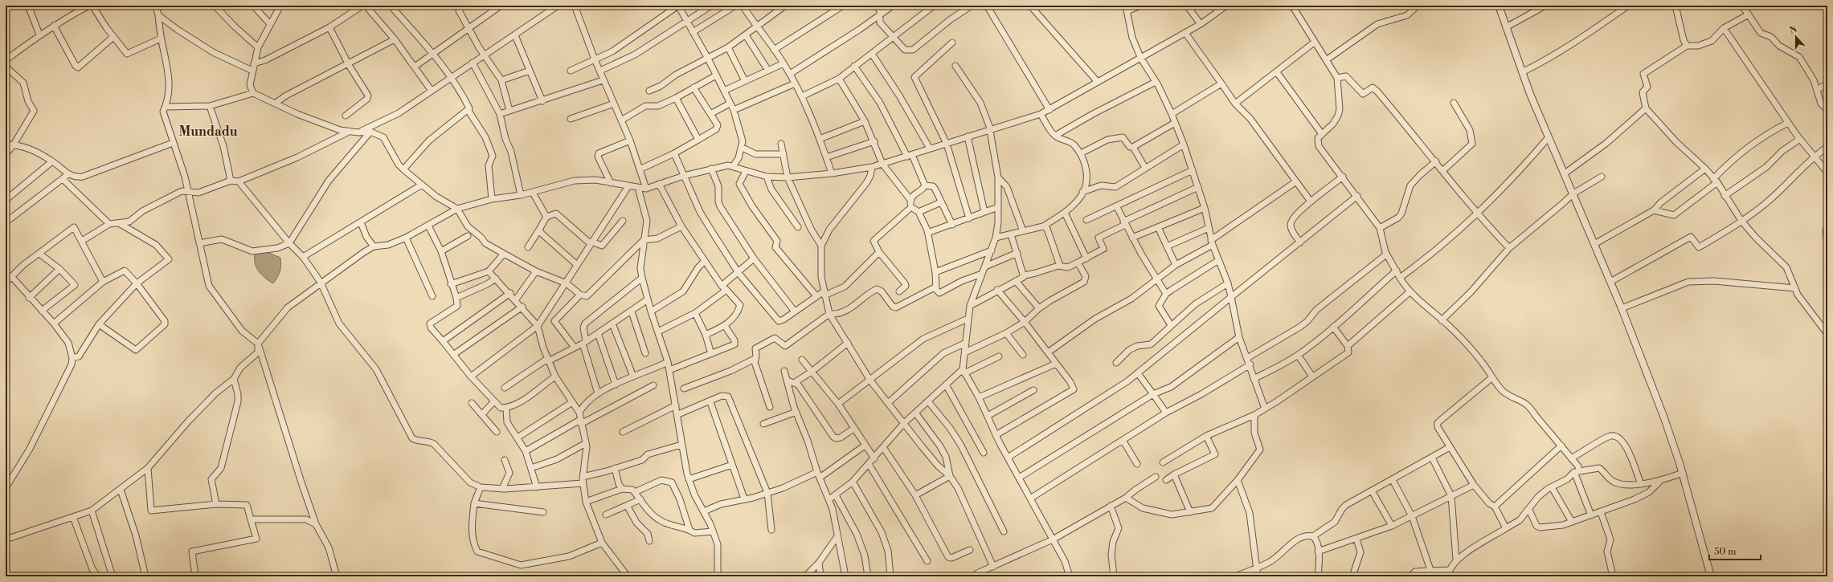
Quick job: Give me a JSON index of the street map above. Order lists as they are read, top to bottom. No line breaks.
{"districts":["Mundadu"],"scale_bar":"50 m","north":"top"}
